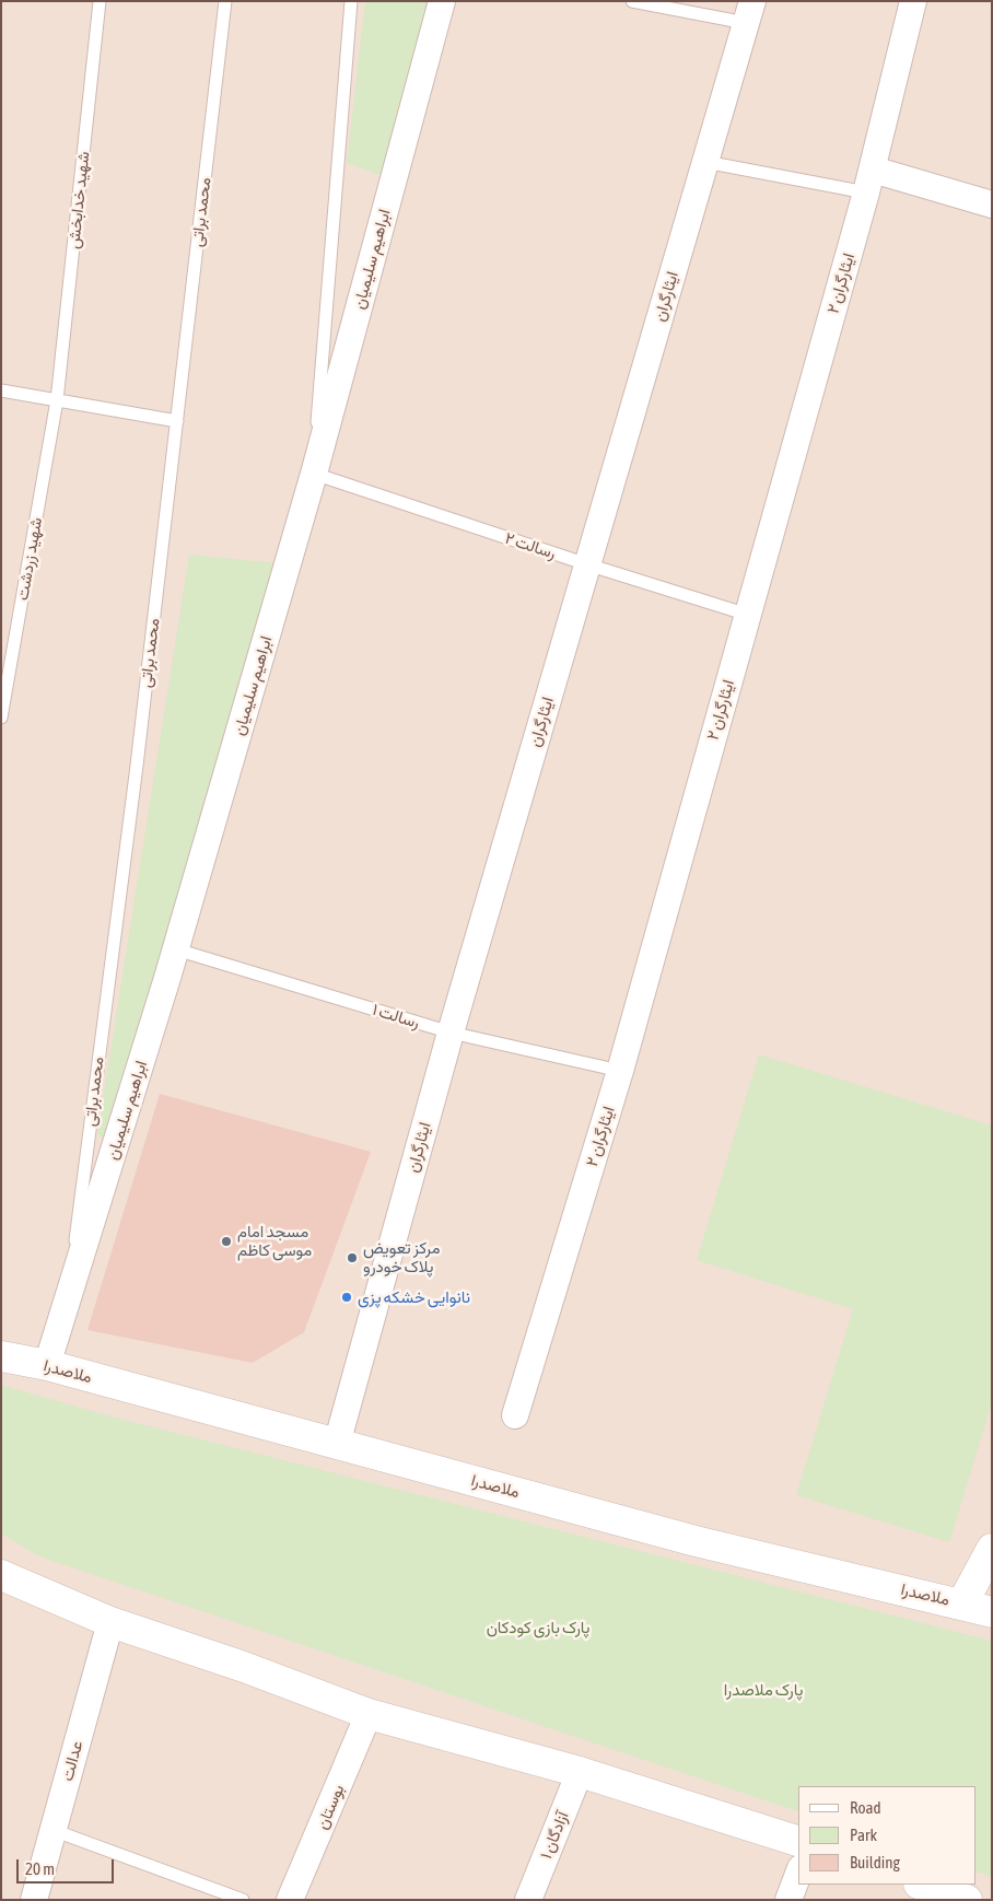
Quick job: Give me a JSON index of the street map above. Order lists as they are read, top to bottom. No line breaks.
{"streets":{"street":["ابراهیم سلیمیان","ایثارگران ۲","ایثارگران","ملاصدرا","عدالت","بوستان","آزادگان ۱"],"lane":["شهید خدابخش","محمد براتی","رسالت ۲","شهید زردشت","رسالت ۱"]},"crossings":[["شهید خدابخش","شهید زردشت"],["محمد براتی","ابراهیم سلیمیان"],["ابراهیم سلیمیان","رسالت ۲"],["ابراهیم سلیمیان","رسالت ۱"],["ابراهیم سلیمیان","ملاصدرا"],["ایثارگران ۲","رسالت ۲"],["ایثارگران ۲","رسالت ۱"],["ایثارگران","رسالت ۲"],["ایثارگران","رسالت ۱"],["ایثارگران","ملاصدرا"]],"parks":["پارک بازی کودکان","پارک ملاصدرا"],"places":["مسجد امام موسی کاظم","مرکز تعویض پلاک خودرو","نانوایی خشکه پزی"],"legend":["Road","Park","Building"],"scale_bar":"20 m"}
